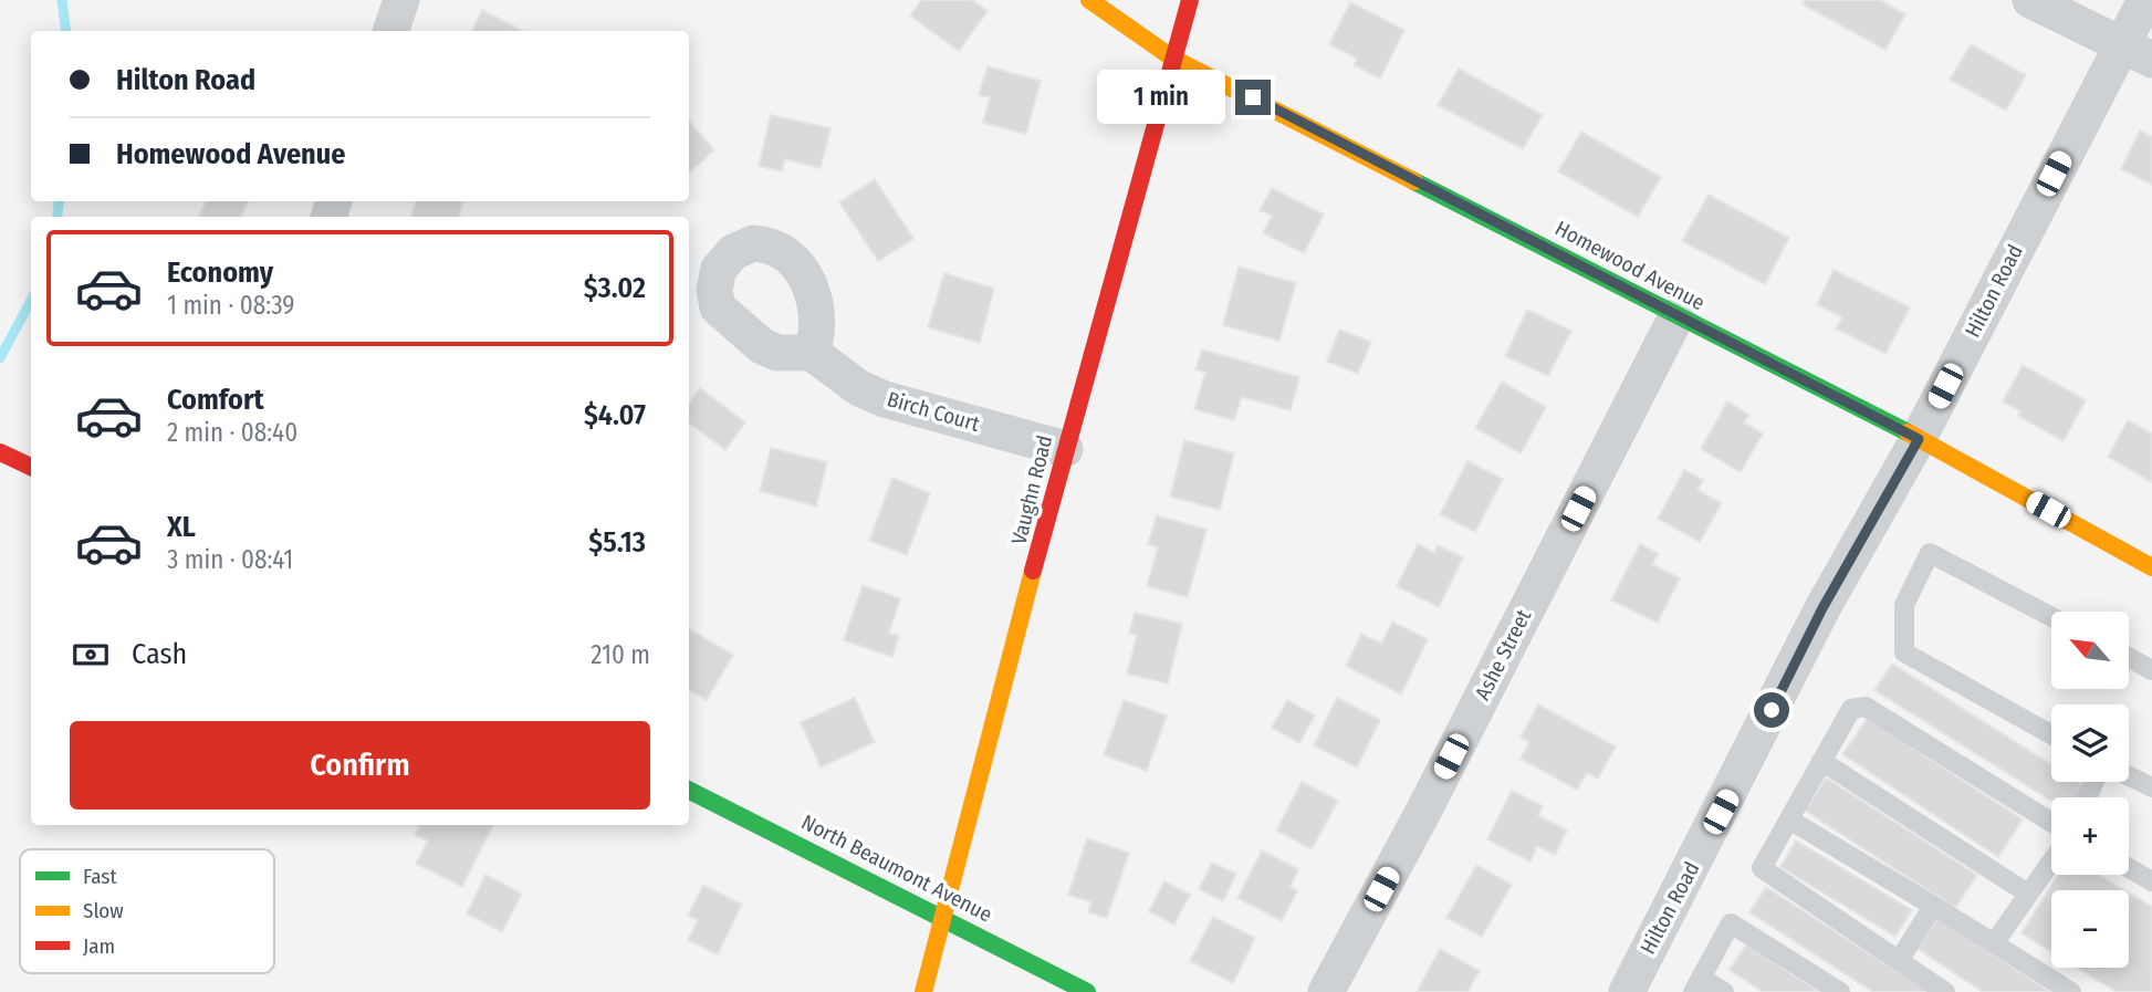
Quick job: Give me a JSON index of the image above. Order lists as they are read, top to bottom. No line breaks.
{"streets":{"street":["Homewood Avenue","Hilton Road","Birch Court","Vaughn Road","Ashe Street","North Beaumont Avenue"]},"crossings":[["Homewood Avenue","Hilton Road"],["Homewood Avenue","Vaughn Road"],["Homewood Avenue","Ashe Street"],["Birch Court","Vaughn Road"],["Vaughn Road","North Beaumont Avenue"]],"legend":["Fast","Slow","Jam"],"north":"top left","page":{"banner":["Hilton Road","Homewood Avenue"],"bubble":"1 min","list":[{"name":"Economy","note":"1 min · 08:39","value":"$3.02"},{"name":"Comfort","note":"2 min · 08:40","value":"$4.07"},{"name":"XL","note":"3 min · 08:41","value":"$5.13"}],"map_buttons":["+","−"],"pay":["Cash","210 m"],"buttons":"Confirm"}}
